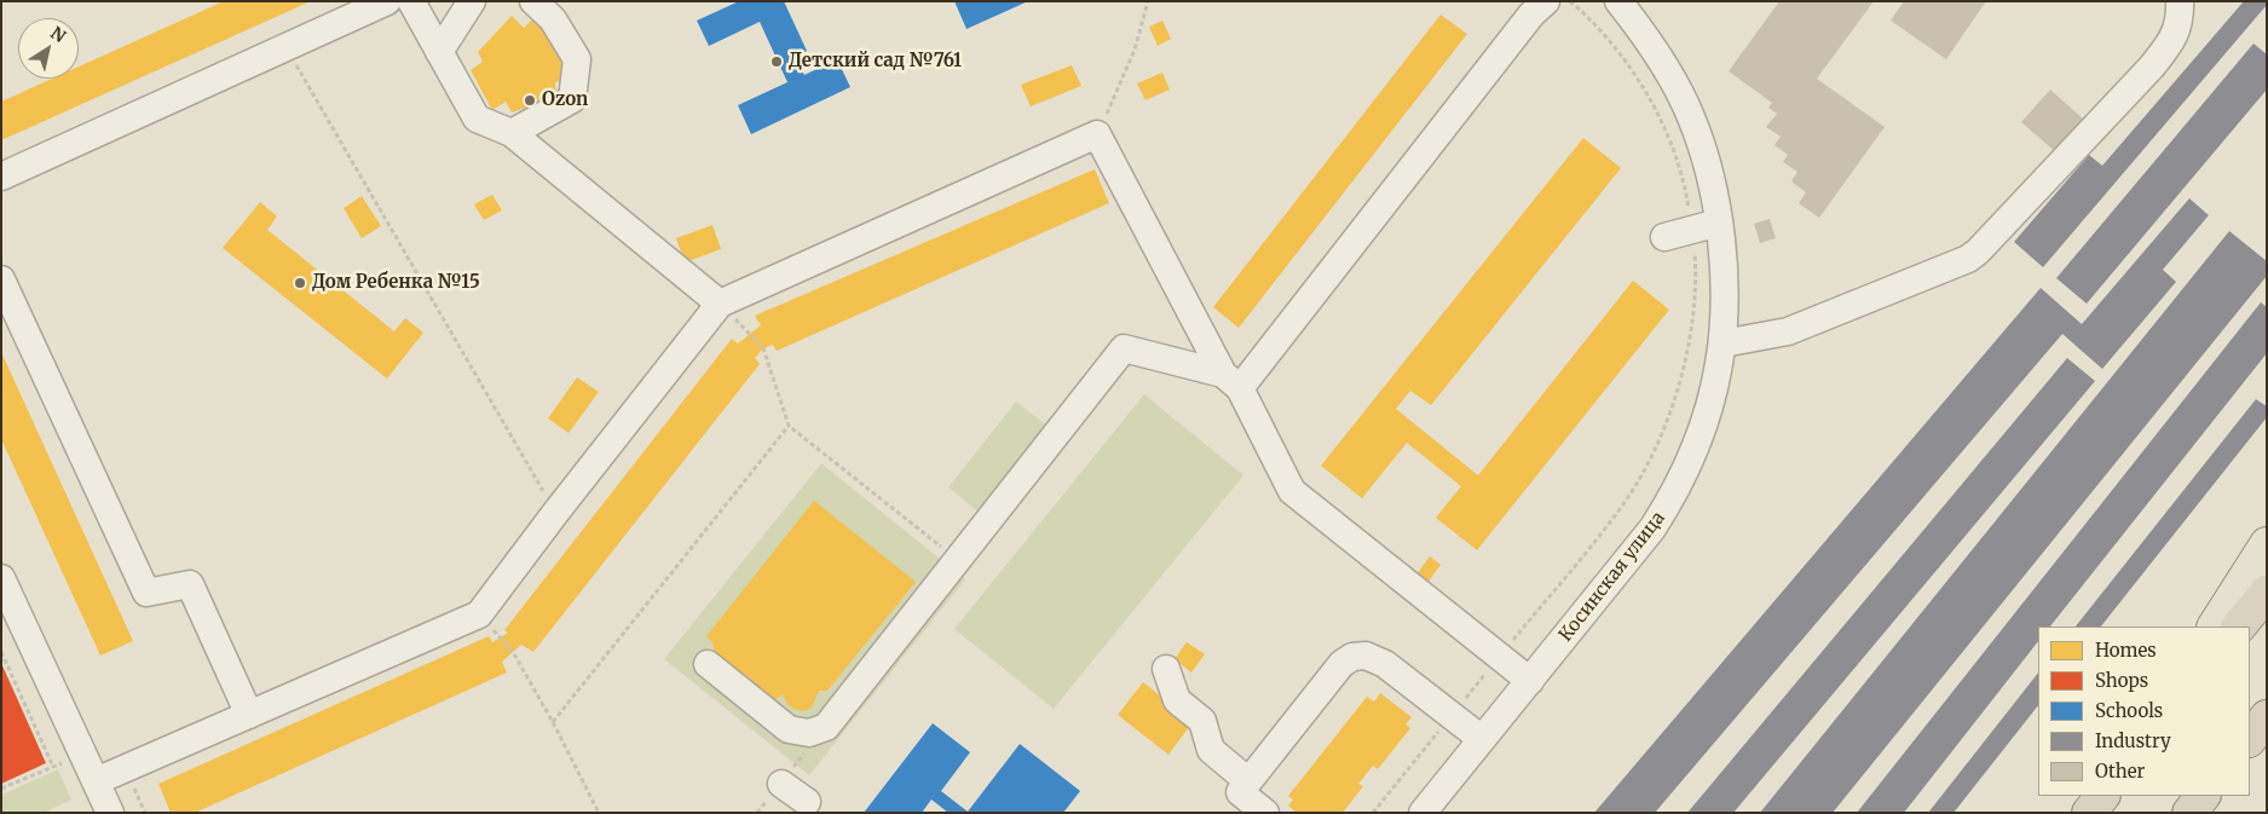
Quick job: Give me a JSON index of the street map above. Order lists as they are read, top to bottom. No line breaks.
{"streets":{"street":["Косинская улица"]},"places":["Детский сад №761","Ozon","Дом Ребенка №15"],"legend":["Homes","Shops","Schools","Industry","Other"],"north":"top right"}
